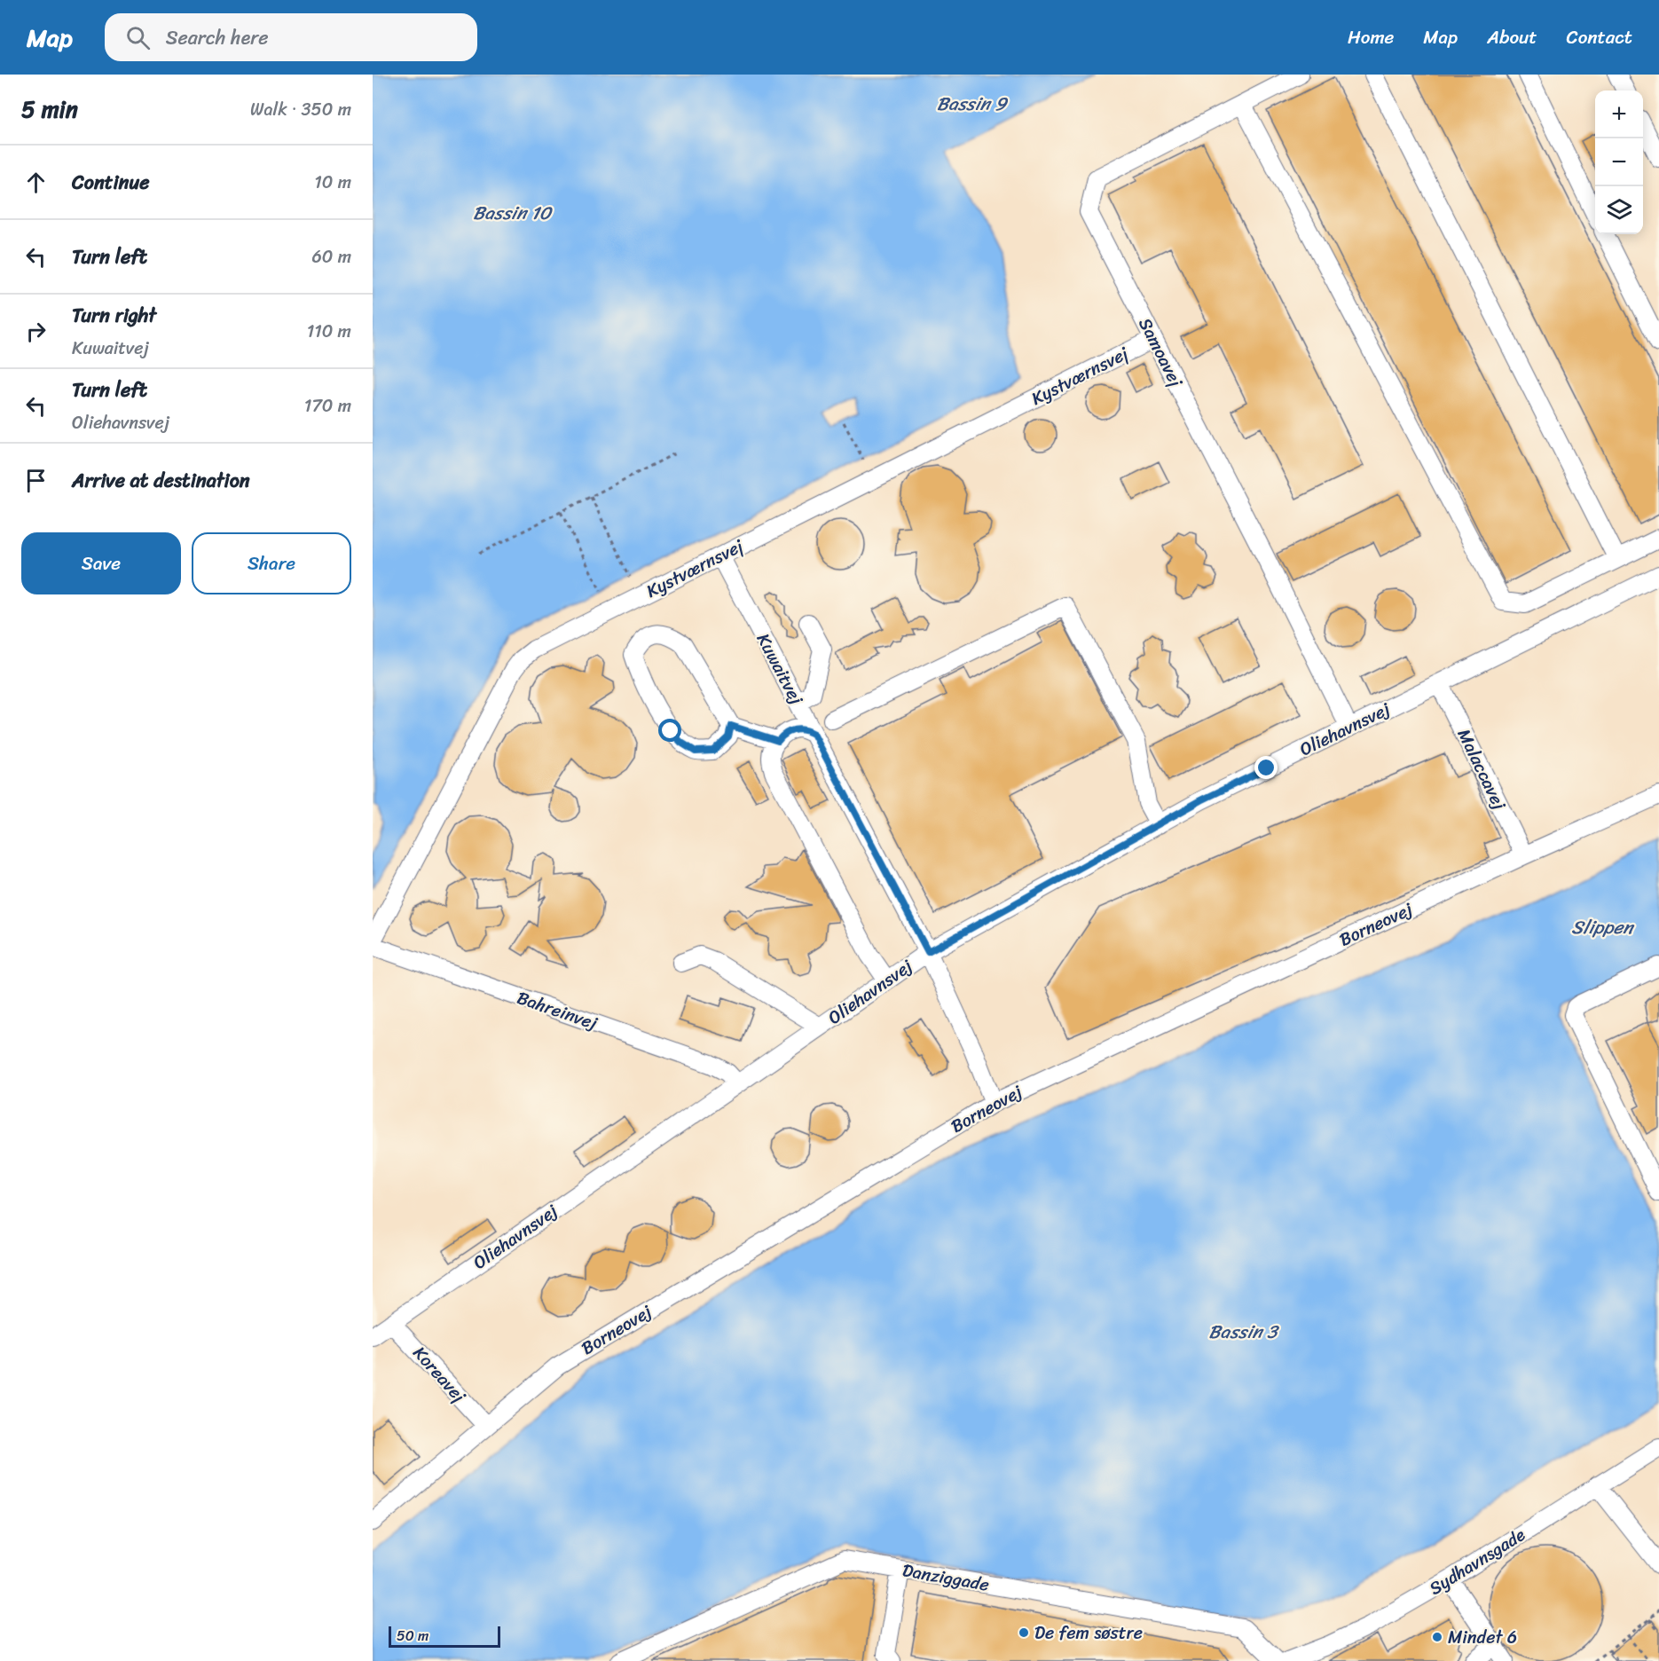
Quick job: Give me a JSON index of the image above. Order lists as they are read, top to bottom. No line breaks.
{"streets":{"street":["Samoavej","Kystværnsvej","Kuwaitvej","Oliehavnsvej","Malaccavej","Borneovej","Bahreinvej","Koreavej","Sydhavnsgade","Danziggade"]},"crossings":[["Samoavej","Kystværnsvej"],["Samoavej","Oliehavnsvej"],["Kystværnsvej","Kuwaitvej"],["Kuwaitvej","Oliehavnsvej"],["Kuwaitvej","Borneovej"],["Oliehavnsvej","Malaccavej"],["Oliehavnsvej","Bahreinvej"],["Oliehavnsvej","Koreavej"],["Malaccavej","Borneovej"],["Borneovej","Koreavej"]],"water":["Bassin 9","Bassin 10","Slippen","Bassin 3"],"places":["De fem søstre","Mindet 6"],"scale_bar":"50 m","page":{"header":"Map","search":"Search here","nav":["Home","Map","About","Contact"],"heading":["5 min","Walk · 350 m"],"map_buttons":["+","−"],"list":[["Continue","10 m"],["Turn left","60 m"],["Turn right","Kuwaitvej","110 m"],["Turn left","Oliehavnsvej","170 m"],"Arrive at destination"],"buttons":["Save","Share"],"scale":"50 m"}}
